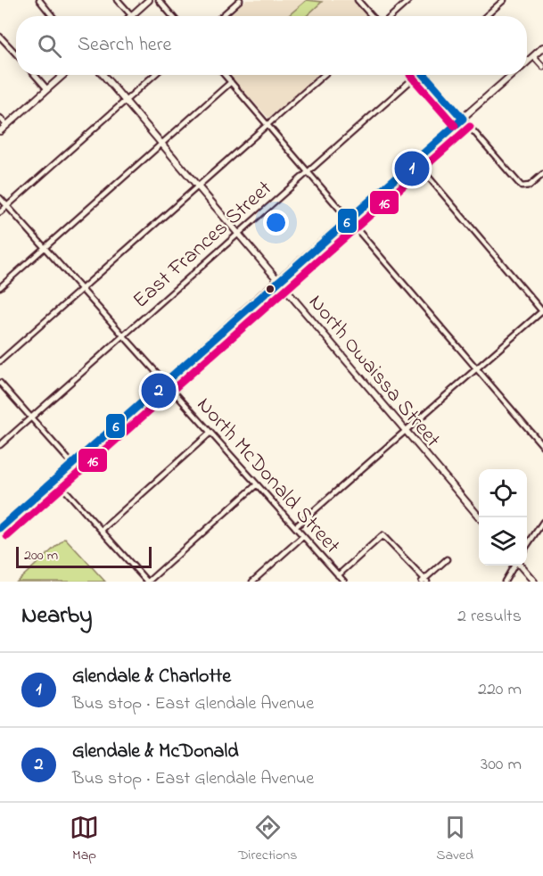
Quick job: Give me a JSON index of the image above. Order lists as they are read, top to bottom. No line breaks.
{"streets":{"street":["East Frances Street","North Owaissa Street","North McDonald Street"]},"crossings":[["East Frances Street","North Owaissa Street"],["East Frances Street","North McDonald Street"]],"lines":["transit line 6","transit line 16"],"scale_bar":"200 m","page":{"search":"Search here","pins":["1","2"],"scale":"200 m","heading":["Nearby","2 results"],"list":[{"mark":"1","name":"Glendale & Charlotte","note":"Bus stop · East Glendale Avenue","value":"220 m"},{"mark":"2","name":"Glendale & McDonald","note":"Bus stop · East Glendale Avenue","value":"300 m"}],"nav":["Map","Directions","Saved"]}}
